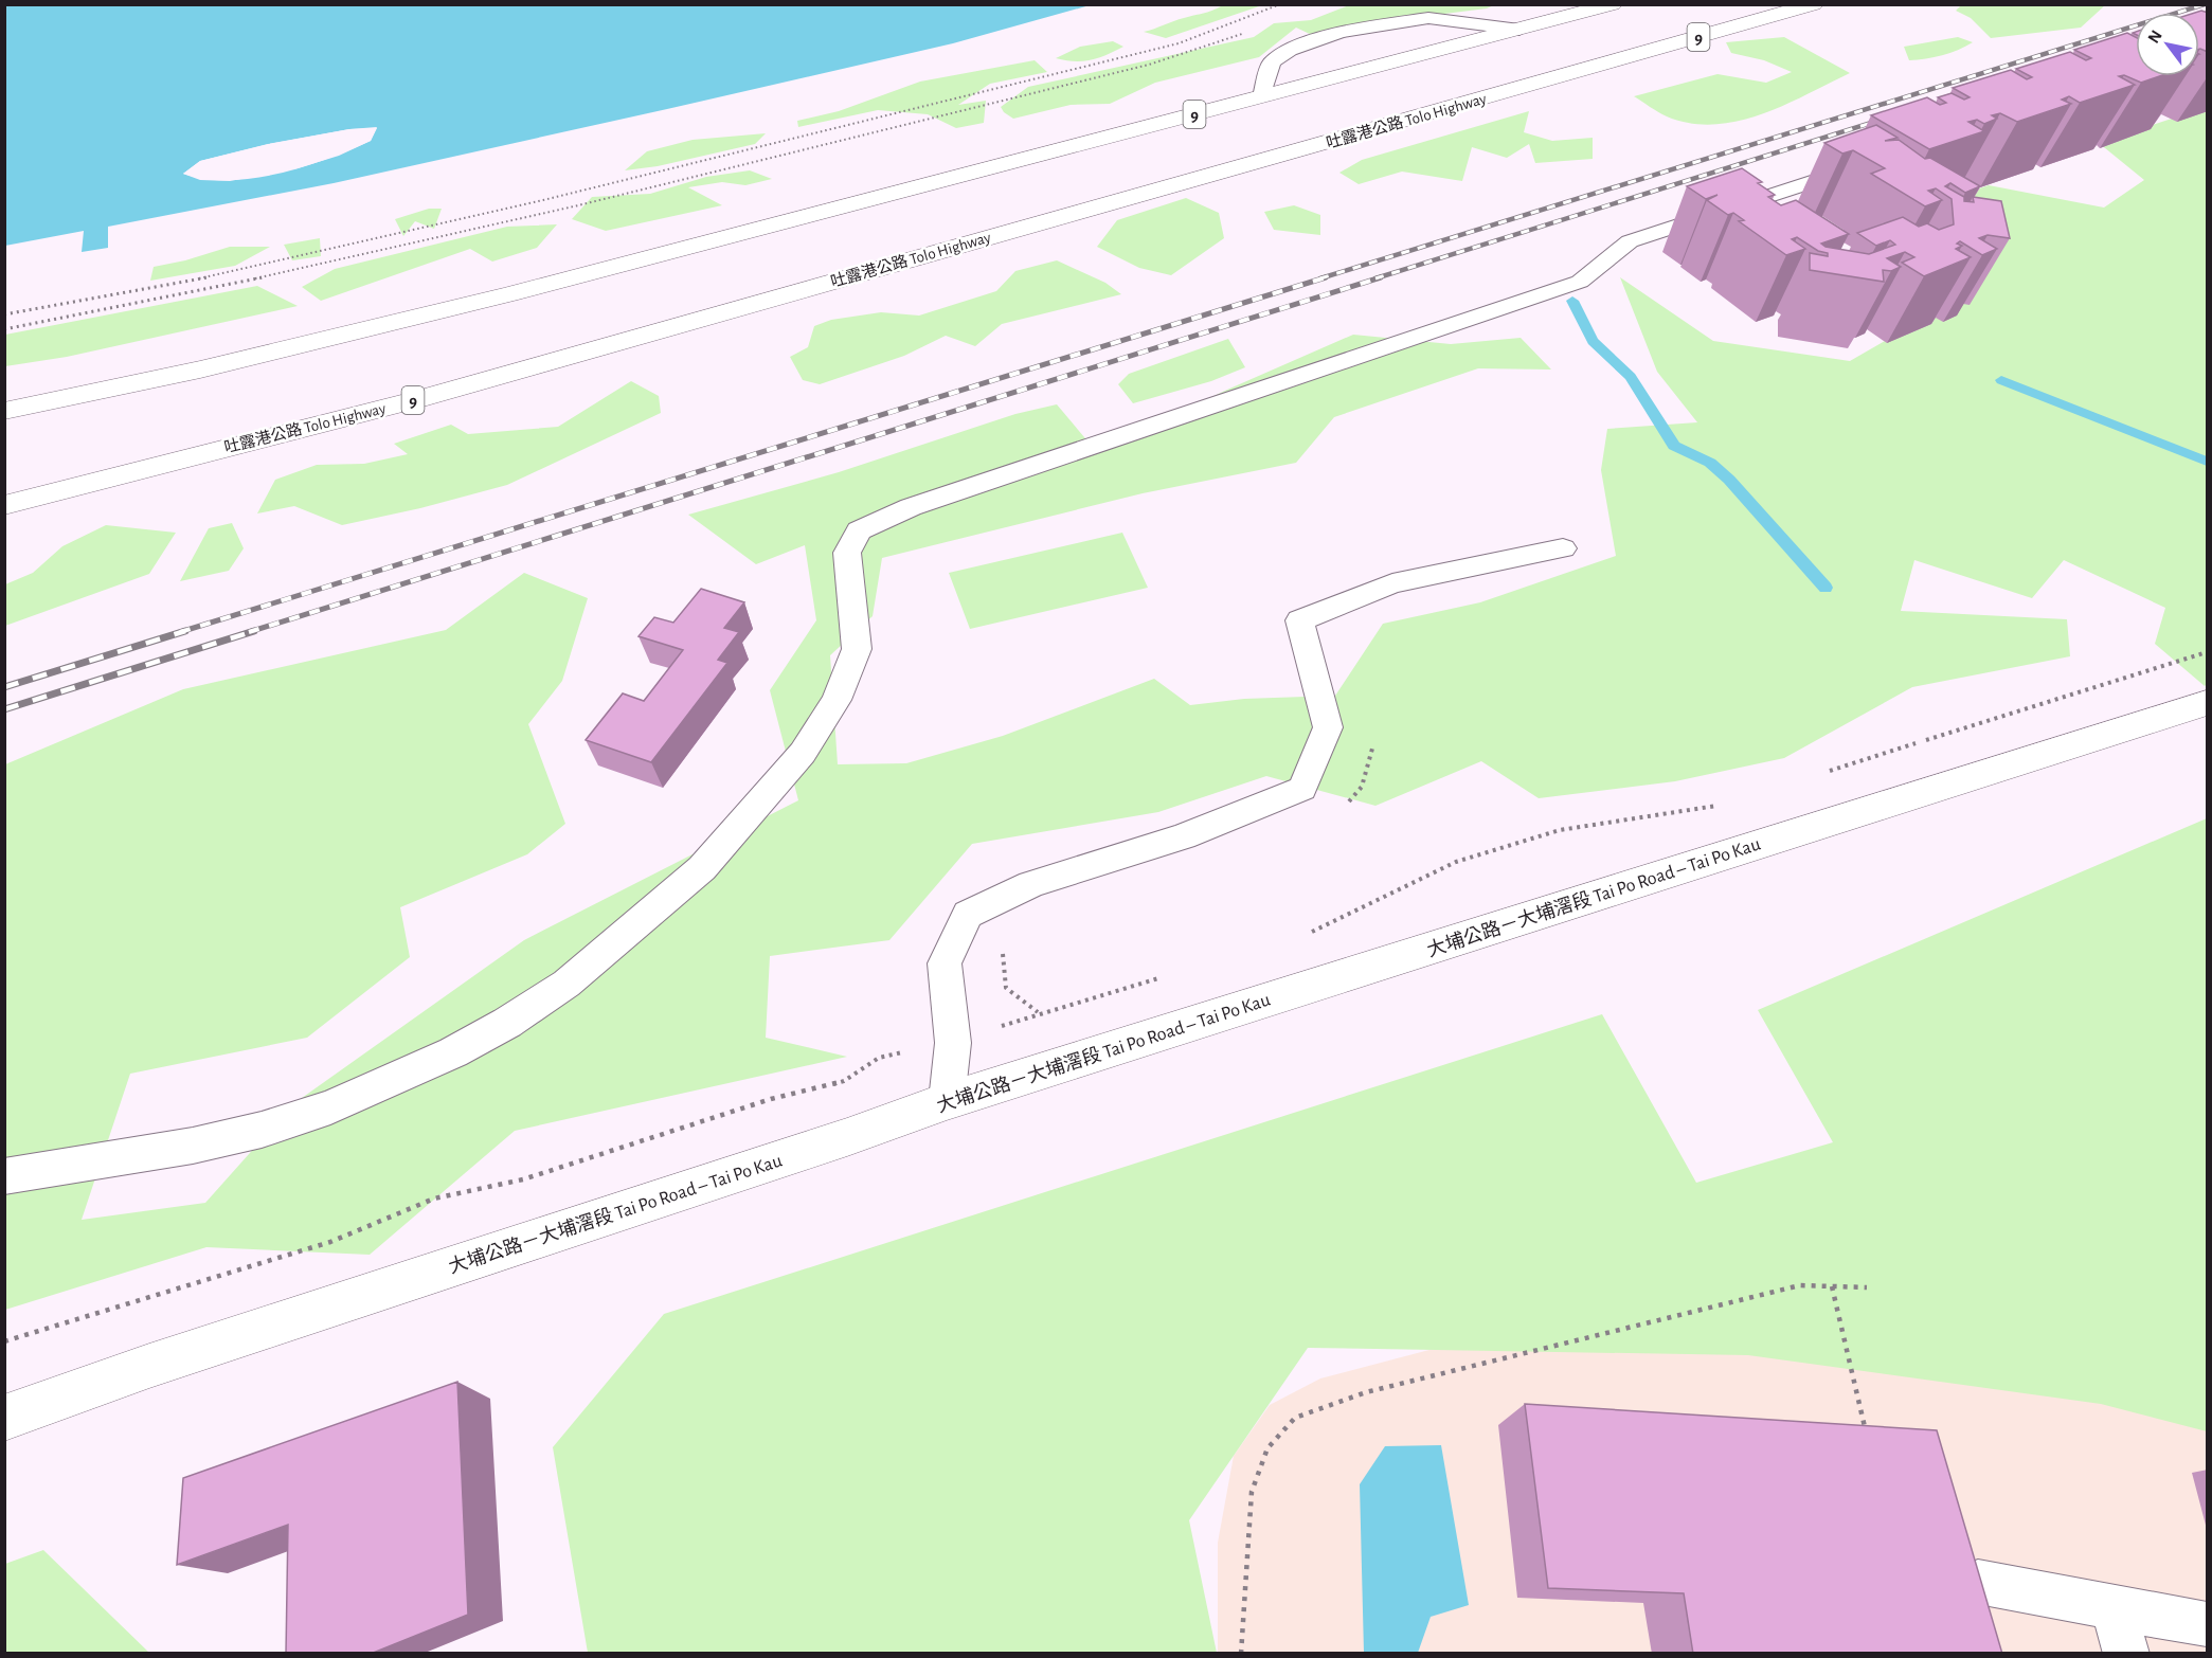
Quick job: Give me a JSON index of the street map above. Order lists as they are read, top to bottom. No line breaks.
{"streets":{"main road":["9","吐露港公路 Tolo Highway","大埔公路－大埔滘段 Tai Po Road – Tai Po Kau"]},"north":"top left"}
